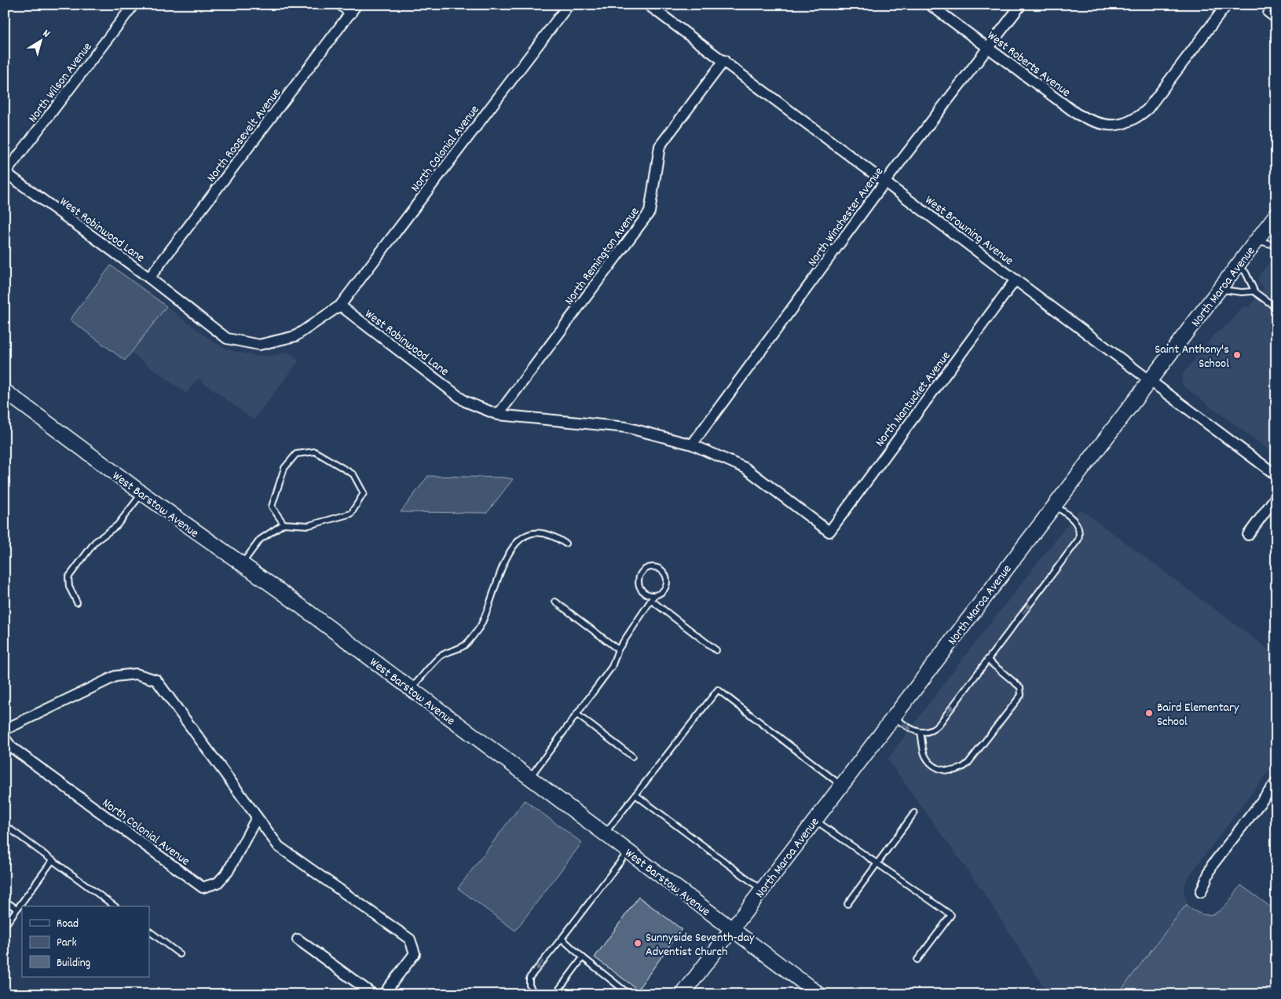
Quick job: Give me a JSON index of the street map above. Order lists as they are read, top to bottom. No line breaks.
{"streets":{"street":["West Roberts Avenue","North Wilson Avenue","North Roosevelt Avenue","North Colonial Avenue","North Winchester Avenue","West Robinwood Lane","West Browning Avenue","North Remington Avenue","North Maroa Avenue","North Nantucket Avenue","West Barstow Avenue"]},"crossings":[["West Roberts Avenue","North Winchester Avenue"],["North Wilson Avenue","West Robinwood Lane"],["North Roosevelt Avenue","West Robinwood Lane"],["North Colonial Avenue","West Robinwood Lane"],["North Winchester Avenue","West Robinwood Lane"],["North Winchester Avenue","West Browning Avenue"],["West Robinwood Lane","North Remington Avenue"],["West Robinwood Lane","North Nantucket Avenue"],["West Browning Avenue","North Remington Avenue"],["West Browning Avenue","North Maroa Avenue"],["West Browning Avenue","North Nantucket Avenue"],["North Maroa Avenue","West Barstow Avenue"]],"places":["Saint Anthony's School","Baird Elementary School","Sunnyside Seventh-day Adventist Church"],"legend":["Road","Park","Building"],"north":"top right"}
